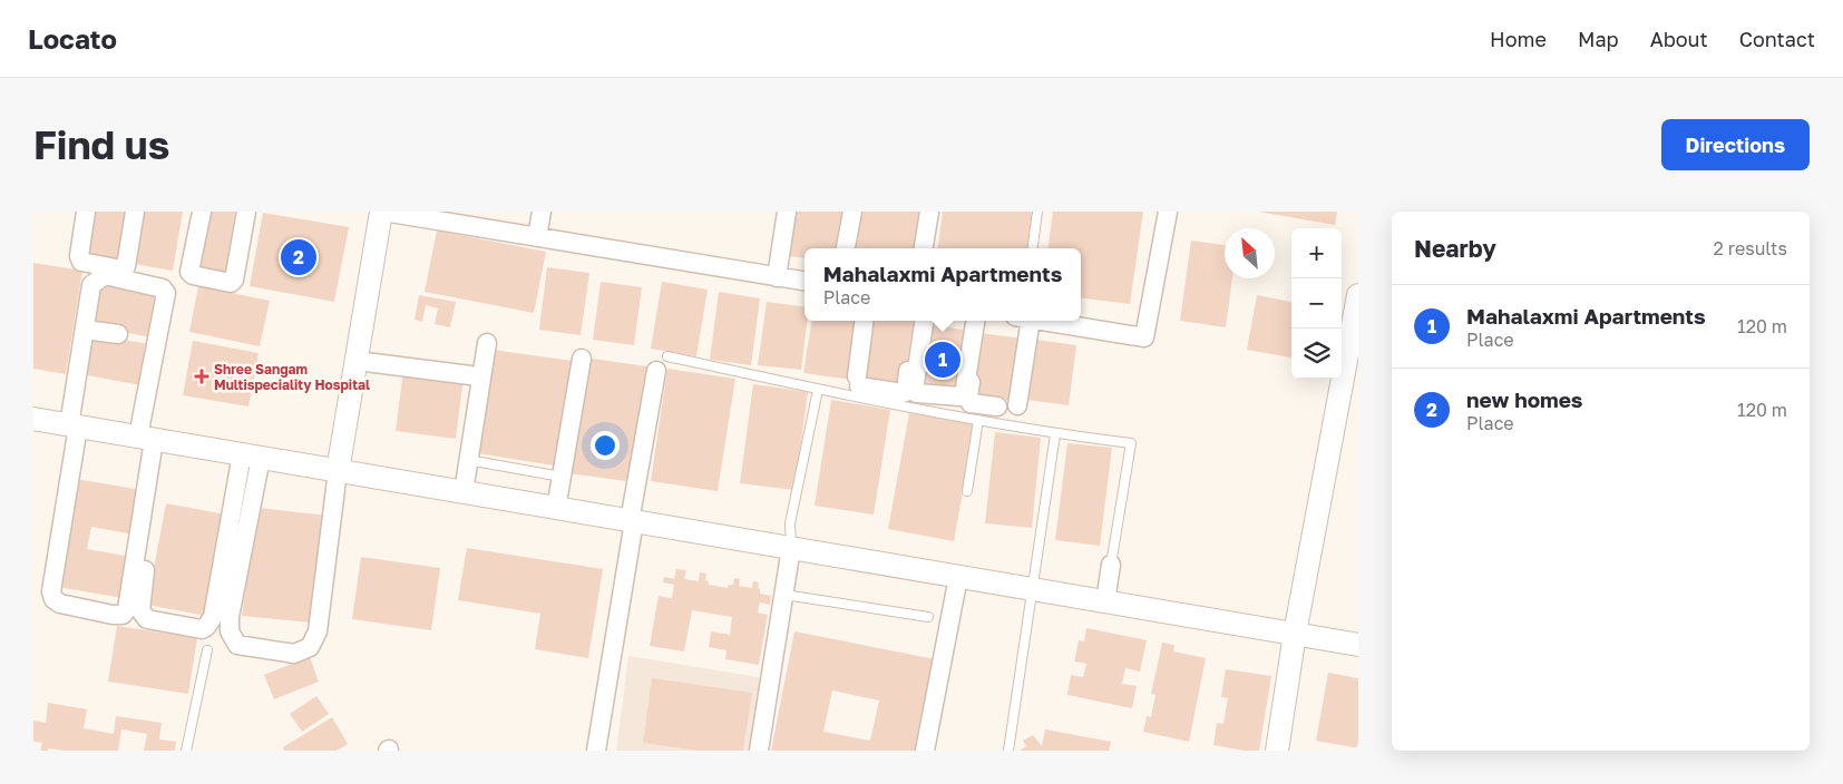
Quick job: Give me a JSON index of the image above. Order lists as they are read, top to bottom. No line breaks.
{"places":{"health":["Shree Sangam Multispeciality Hospital"]},"north":"top left","page":{"header":"Locato","nav":["Home","Map","About","Contact"],"buttons":"Directions","title":"Find us","heading":["Nearby","2 results"],"map_buttons":["+","−"],"pins":["2","1"],"popup":["Mahalaxmi Apartments","Place"],"list":[{"mark":"1","name":"Mahalaxmi Apartments","note":"Place","value":"120 m"},{"mark":"2","name":"new homes","note":"Place","value":"120 m"}]}}
